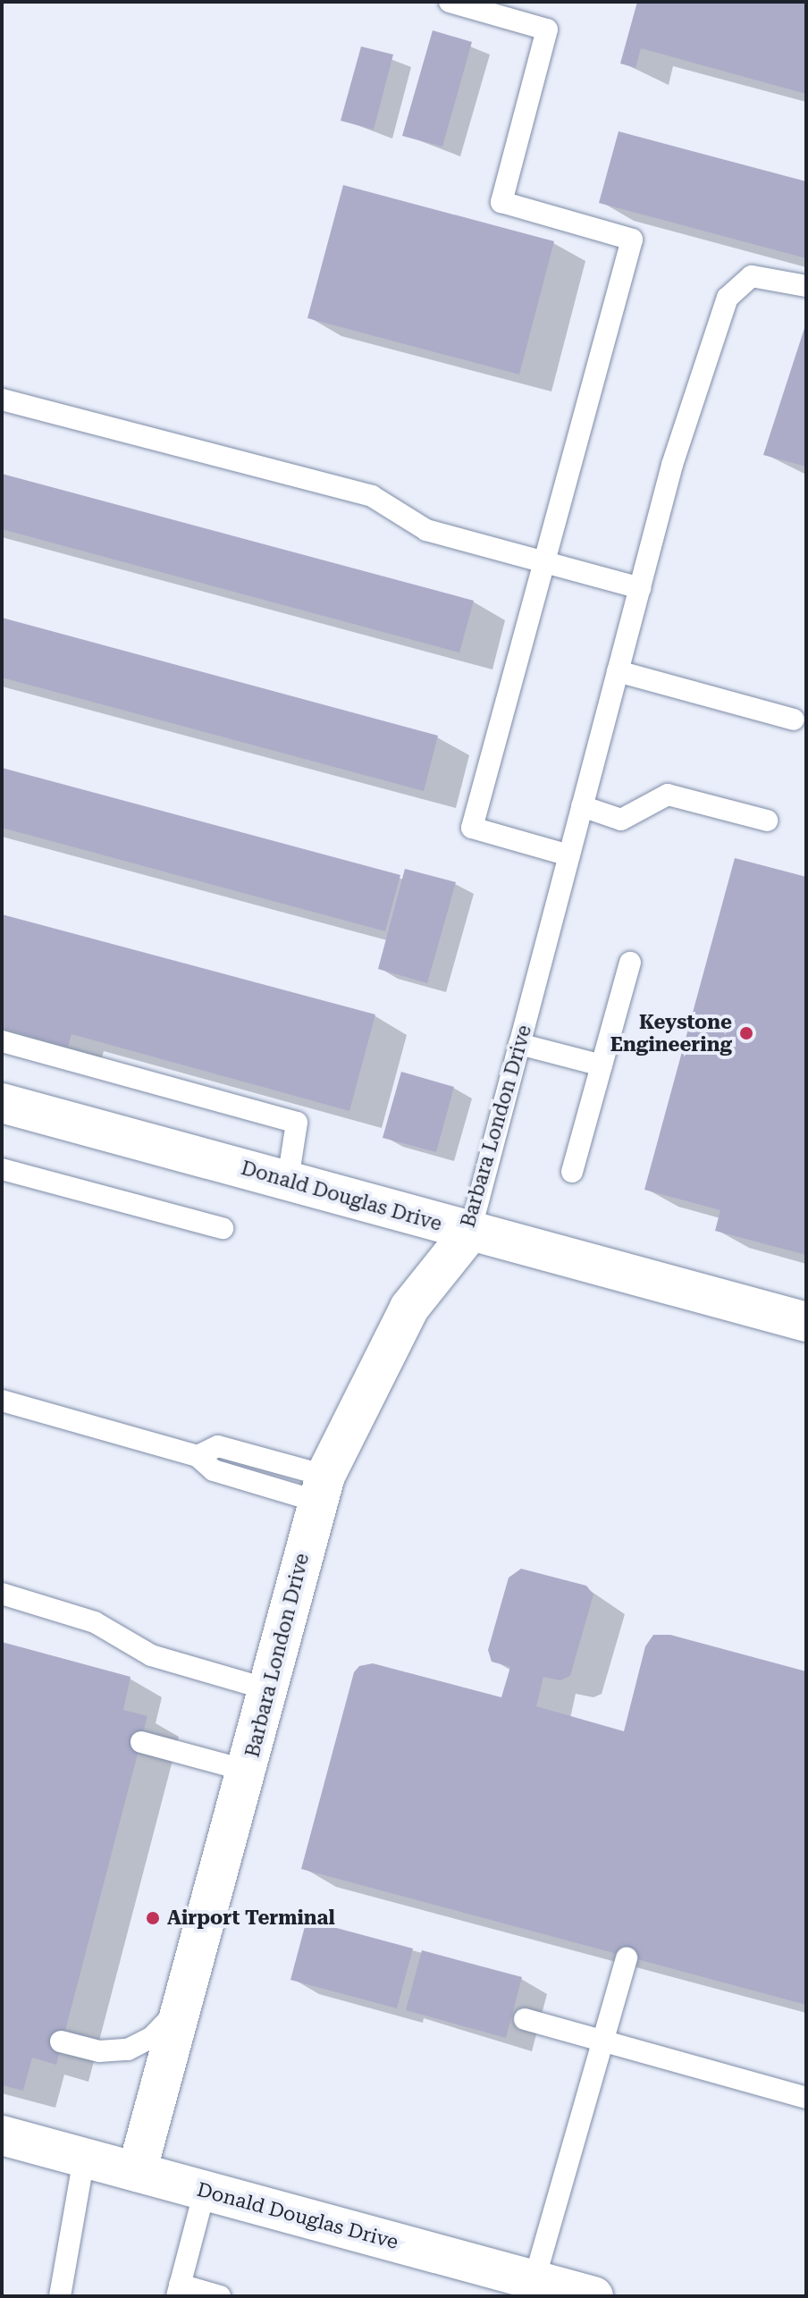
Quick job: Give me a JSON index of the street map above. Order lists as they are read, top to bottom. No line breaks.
{"streets":{"street":["Barbara London Drive","Donald Douglas Drive"]},"crossings":[["Barbara London Drive","Donald Douglas Drive"]],"places":["Keystone Engineering","Airport Terminal"]}
